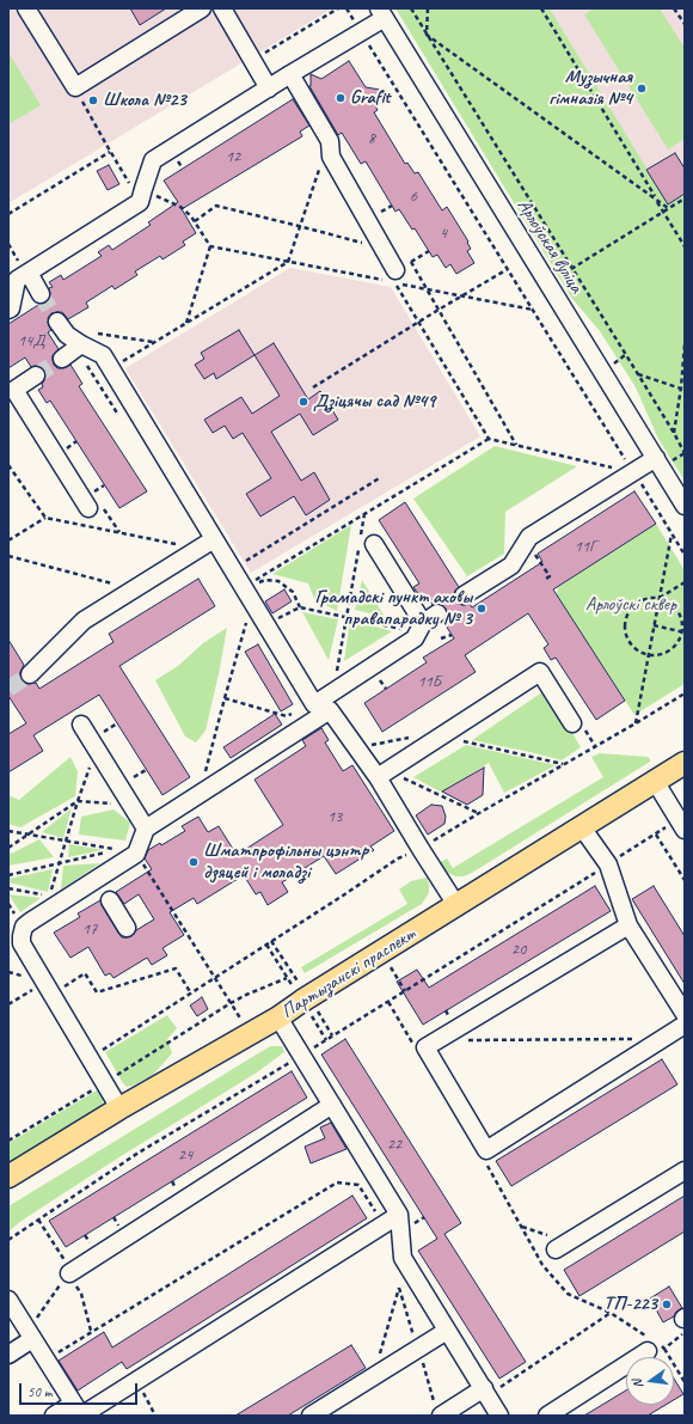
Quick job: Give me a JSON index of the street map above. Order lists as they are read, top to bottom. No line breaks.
{"streets":{"main road":["Партызанскі праспект"],"street":["Арлоўская вуліца"]},"parks":["Арлоўскі сквер"],"places":["Музычная гімназія №4","Grafit","Школа №23","Дзіцячы сад №49","Грамадскі пункт аховы правапарадку № 3","Шматпрофільны цэнтр дзяцей і моладзі","ТП-223"],"house_numbers":["8","12","6","4","14Д","11Г","11Б","13","17","20","22","24"],"scale_bar":"50 m","north":"left"}
